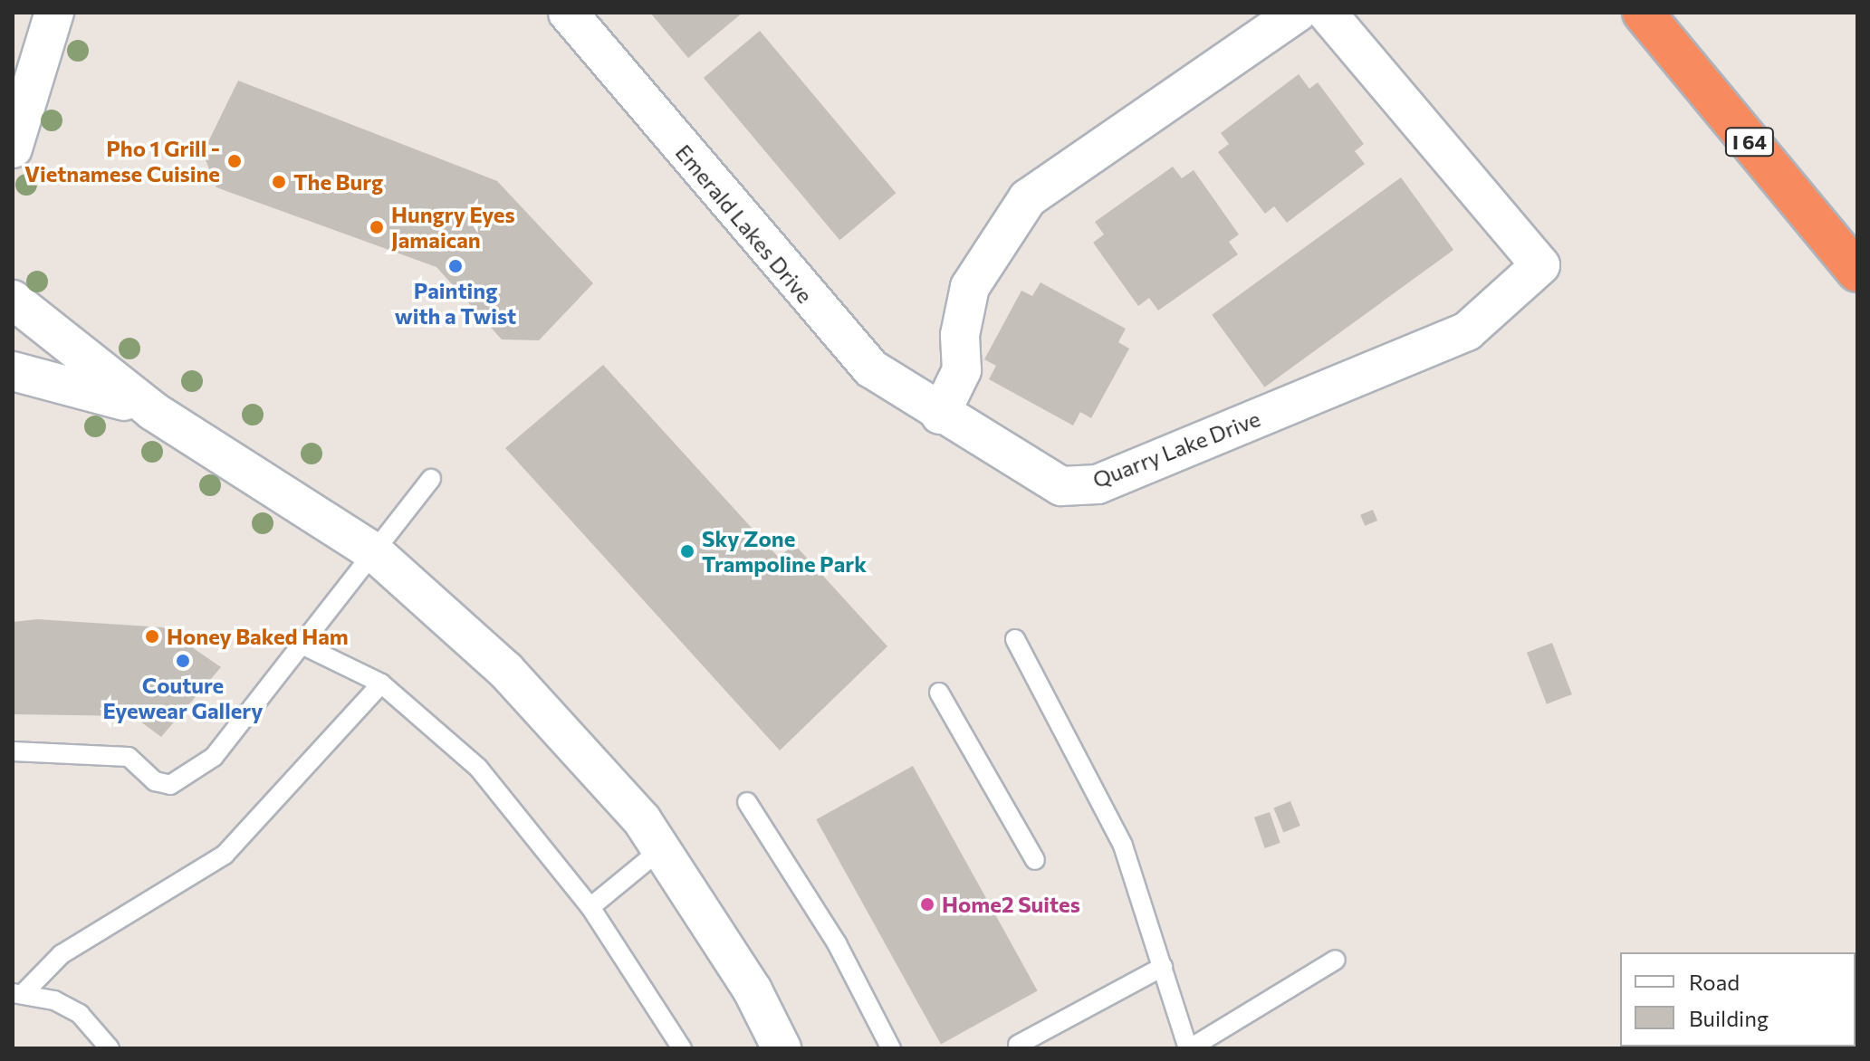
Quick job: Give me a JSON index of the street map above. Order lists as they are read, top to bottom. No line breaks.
{"streets":{"highway":["I 64"],"street":["Emerald Lakes Drive","Quarry Lake Drive"]},"crossings":[["Emerald Lakes Drive","Quarry Lake Drive"]],"places":["Pho 1 Grill - Vietnamese Cuisine","The Burg","Hungry Eyes Jamaican","Painting with a Twist","Sky Zone Trampoline Park","Honey Baked Ham","Couture Eyewear Gallery","Home2 Suites"],"legend":["Road","Building"]}
